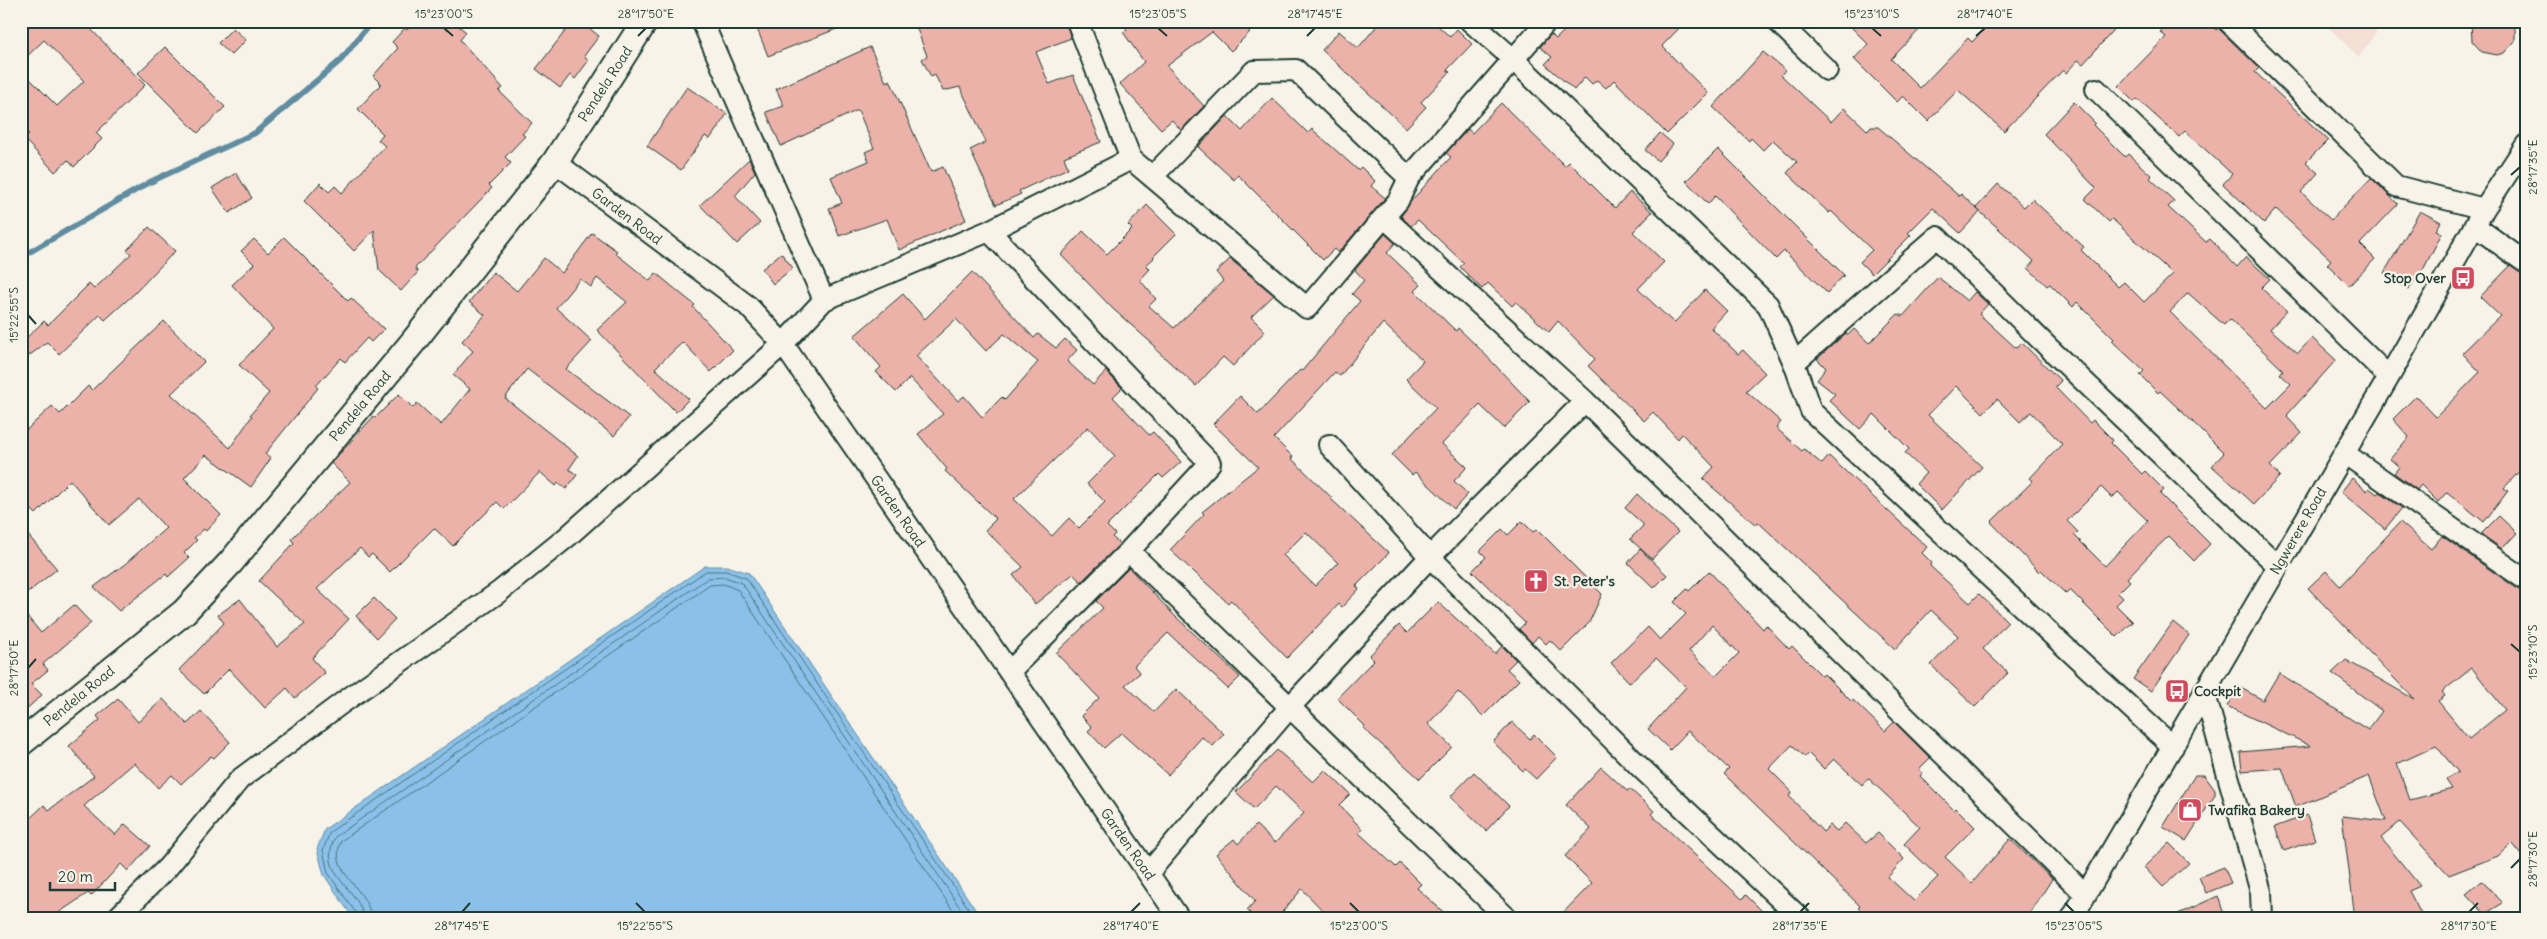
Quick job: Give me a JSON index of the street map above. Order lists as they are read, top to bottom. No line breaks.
{"streets":{"street":["Pendela Road","Garden Road","Ngwerere Road"]},"crossings":[["Pendela Road","Garden Road"]],"places":{"bus stop":["Stop Over","Cockpit"],"church":["St. Peter's"],"shop":["Twafika Bakery"]},"scale_bar":"20 m","coordinates":["15°23'00\"S","28°17'50\"E","15°23'05\"S","28°17'45\"E","15°23'10\"S","28°17'40\"E","28°17'35\"E","15°22'55\"S","28°17'30\"E"]}
